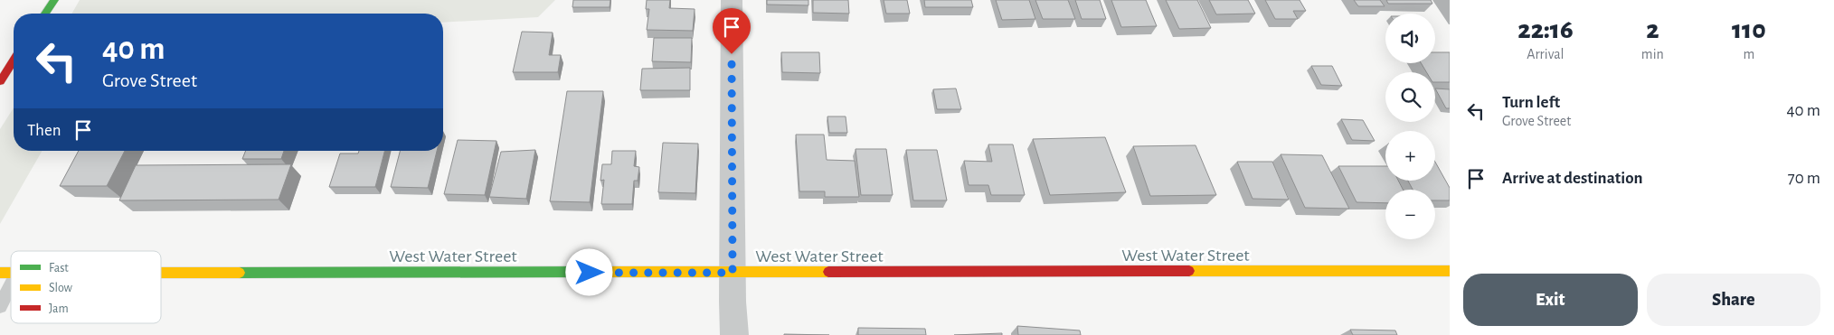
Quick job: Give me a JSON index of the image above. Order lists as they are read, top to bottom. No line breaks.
{"streets":{"main road":["West Water Street"]},"legend":["Fast","Slow","Jam"],"page":{"eta":["22:16","Arrival","2","min","110","m"],"map_buttons":["+","−"],"turn":["40 m","Grove Street"],"list":[{"name":"Turn left","note":"Grove Street","value":"40 m"},{"name":"Arrive at destination","value":"70 m"}],"then":"Then","buttons":["Exit","Share"]}}
